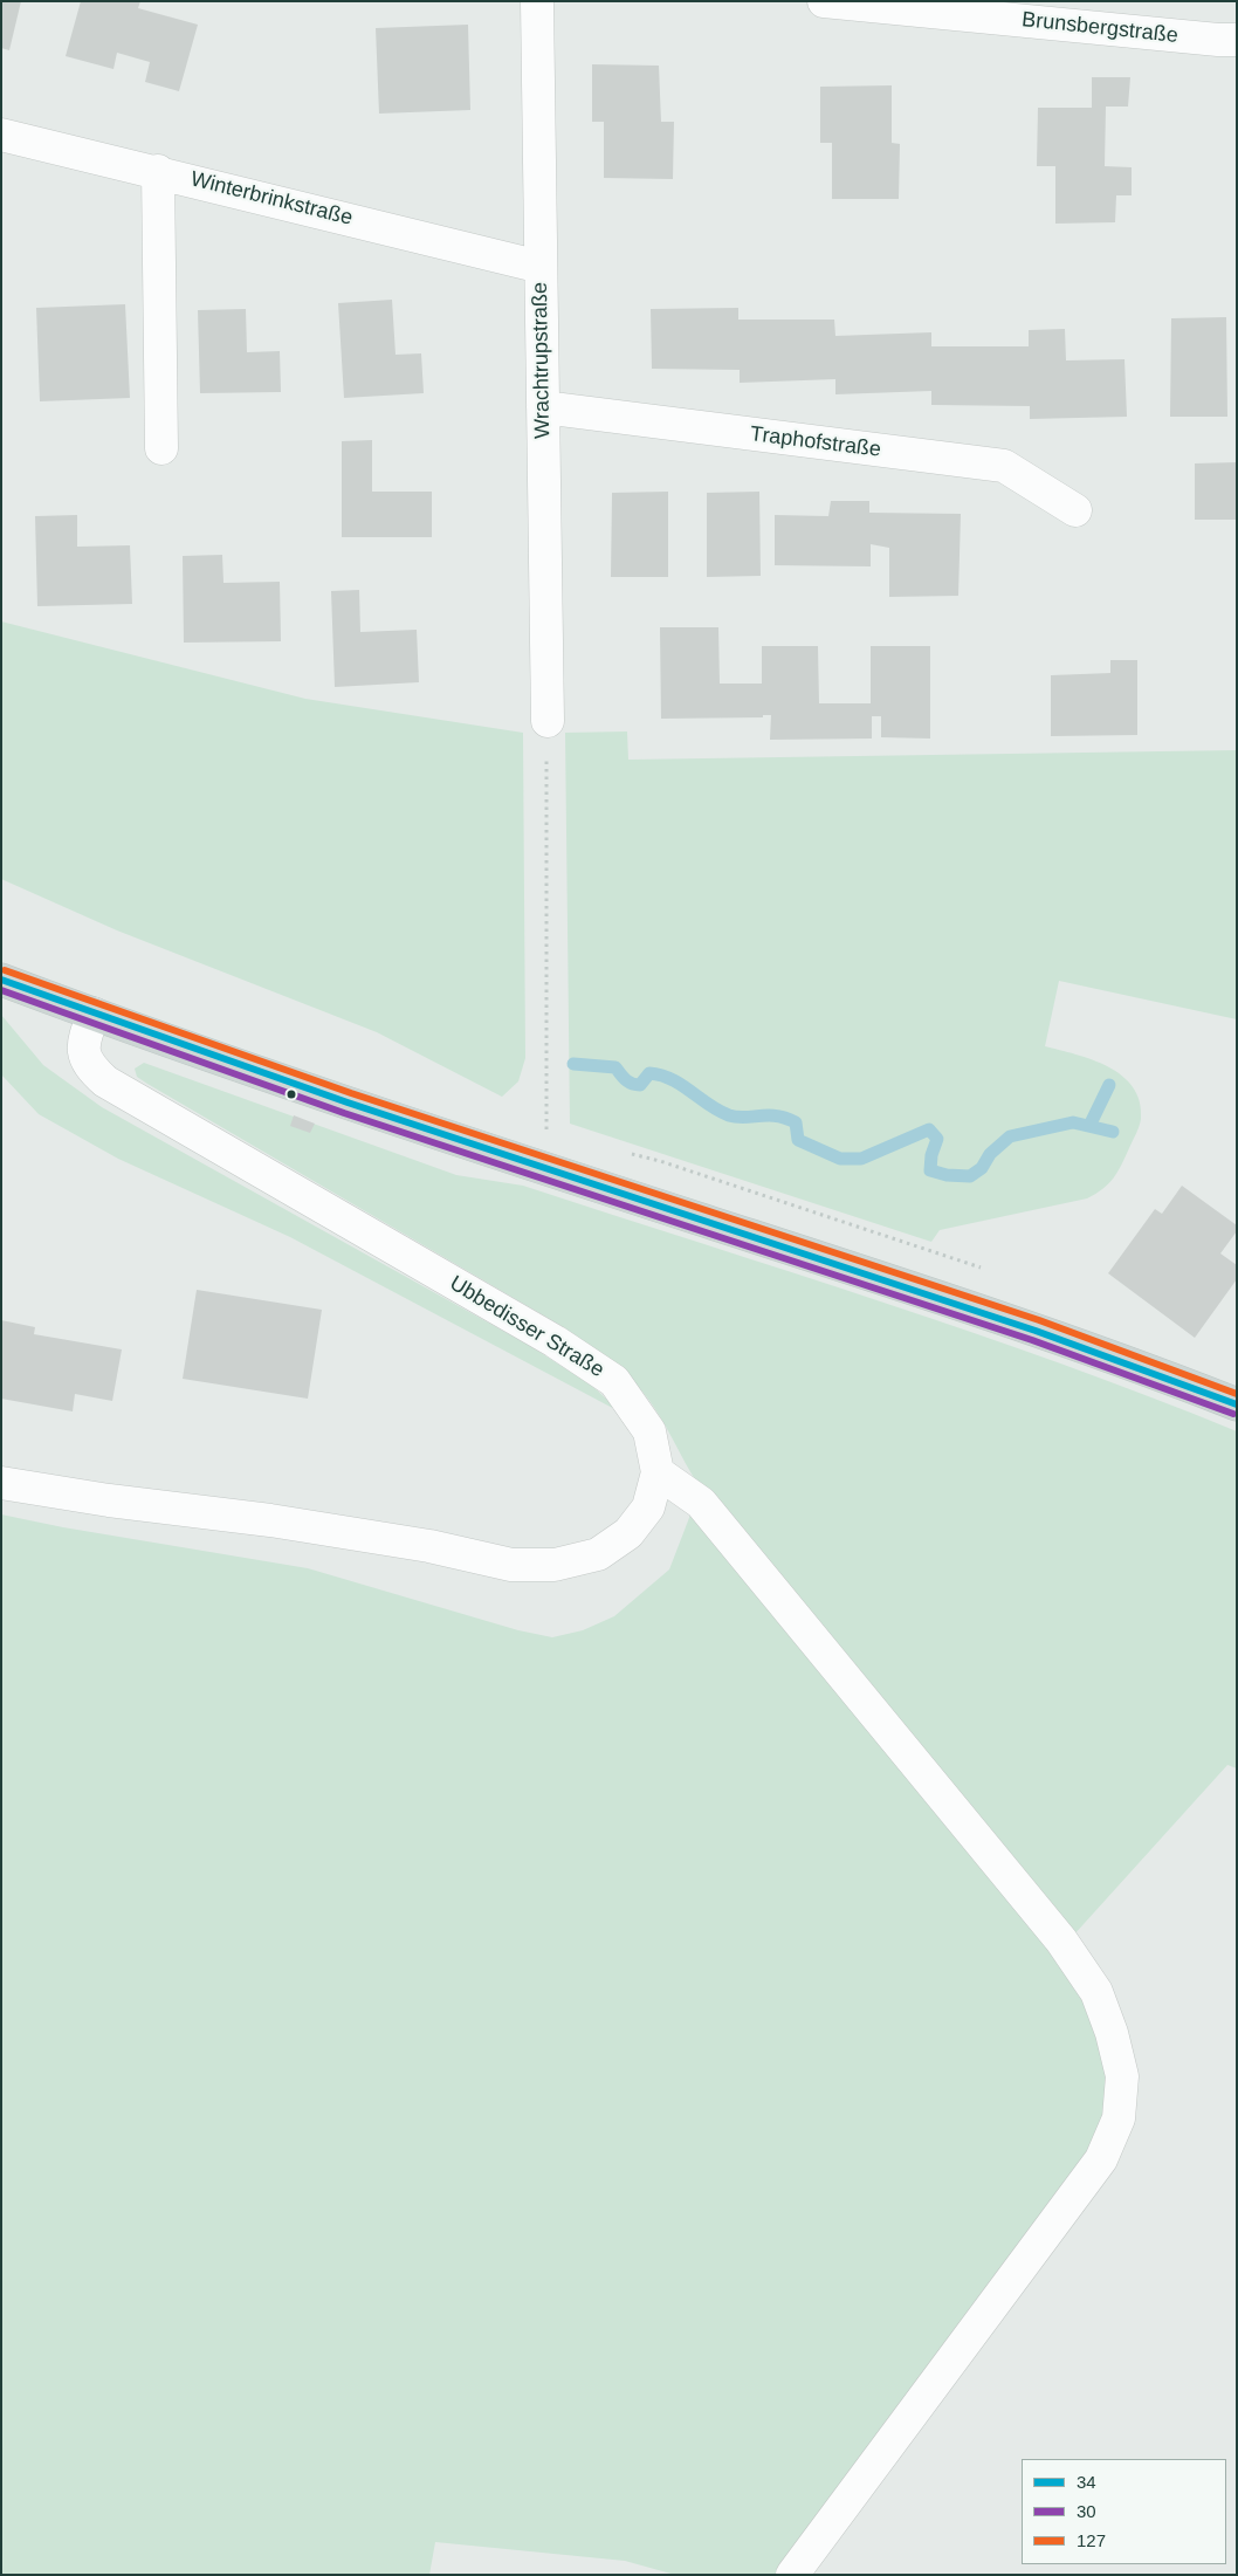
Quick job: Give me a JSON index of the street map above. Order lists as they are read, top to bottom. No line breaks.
{"streets":{"street":["Brunsbergstraße","Winterbrinkstraße","Wrachtrupstraße","Traphofstraße","Ubbedisser Straße"]},"crossings":[["Winterbrinkstraße","Wrachtrupstraße"],["Wrachtrupstraße","Traphofstraße"]],"lines":["transit line 127","transit line 34","transit line 30"],"legend":["34","30","127"]}
